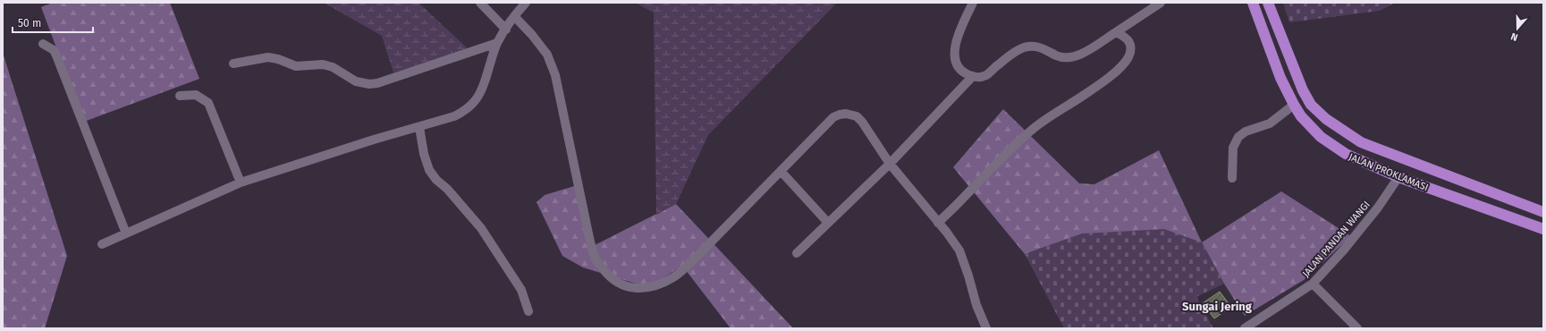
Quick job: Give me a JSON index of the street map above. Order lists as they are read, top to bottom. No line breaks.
{"streets":{"highway":["JALAN PROKLAMASI"],"street":["JALAN PANDAN WANGI"]},"crossings":[["JALAN PROKLAMASI","JALAN PANDAN WANGI"]],"districts":["Sungai Jering"],"scale_bar":"50 m","north":"bottom"}
